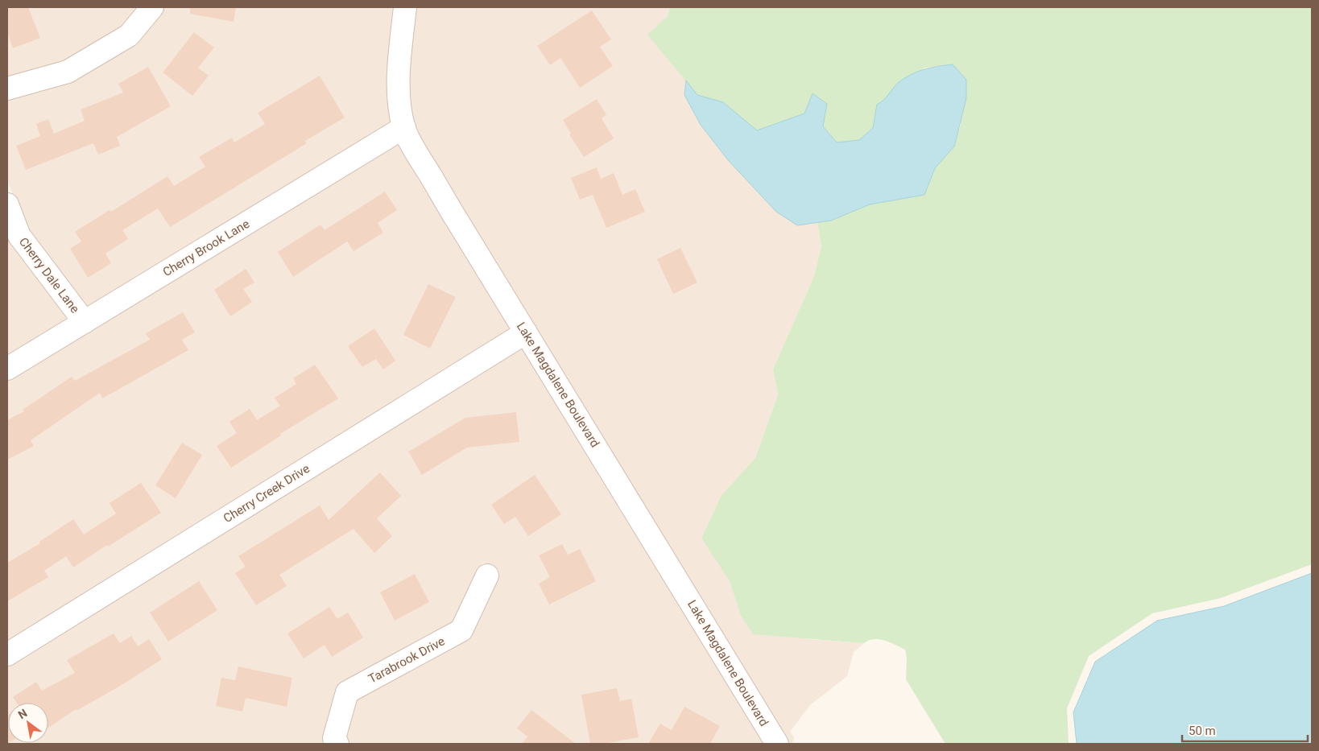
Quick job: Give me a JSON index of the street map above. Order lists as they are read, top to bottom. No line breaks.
{"streets":{"street":["Cherry Brook Lane","Cherry Dale Lane","Lake Magdalene Boulevard","Cherry Creek Drive","Tarabrook Drive"]},"crossings":[["Cherry Brook Lane","Cherry Dale Lane"],["Cherry Brook Lane","Lake Magdalene Boulevard"],["Lake Magdalene Boulevard","Cherry Creek Drive"]],"scale_bar":"50 m","north":"top left"}
